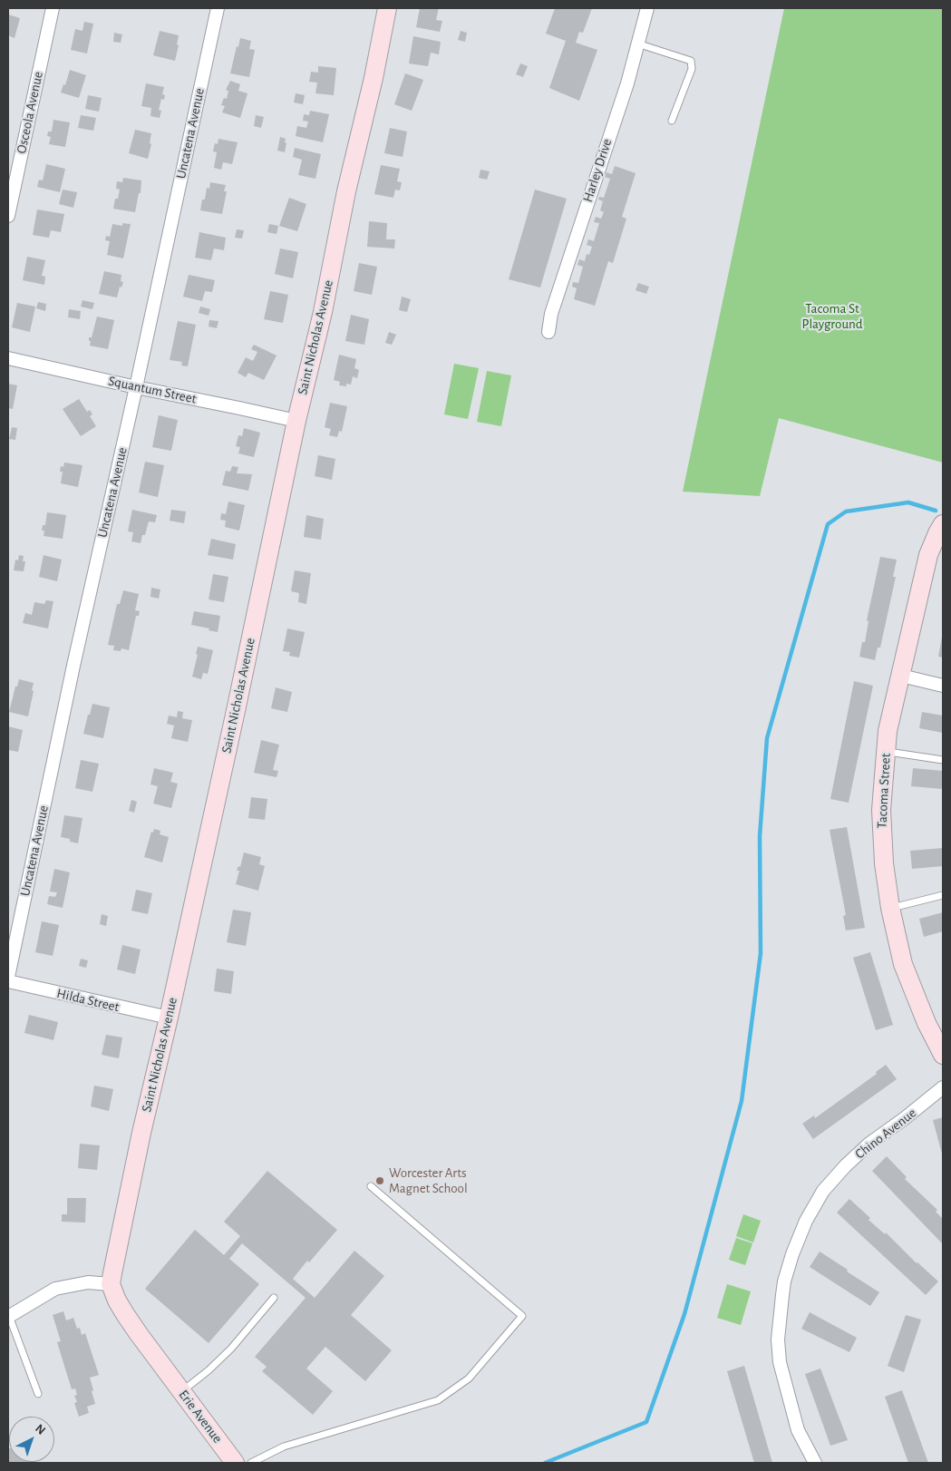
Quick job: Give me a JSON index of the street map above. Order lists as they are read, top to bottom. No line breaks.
{"streets":{"street":["Osceola Avenue","Uncatena Avenue","Harley Drive","Saint Nicholas Avenue","Squantum Street","Tacoma Street","Hilda Street","Chino Avenue","Erie Avenue"]},"crossings":[["Uncatena Avenue","Squantum Street"],["Saint Nicholas Avenue","Squantum Street"],["Saint Nicholas Avenue","Hilda Street"],["Saint Nicholas Avenue","Erie Avenue"]],"parks":["Tacoma St Playground"],"places":["Worcester Arts Magnet School"],"north":"top right"}
